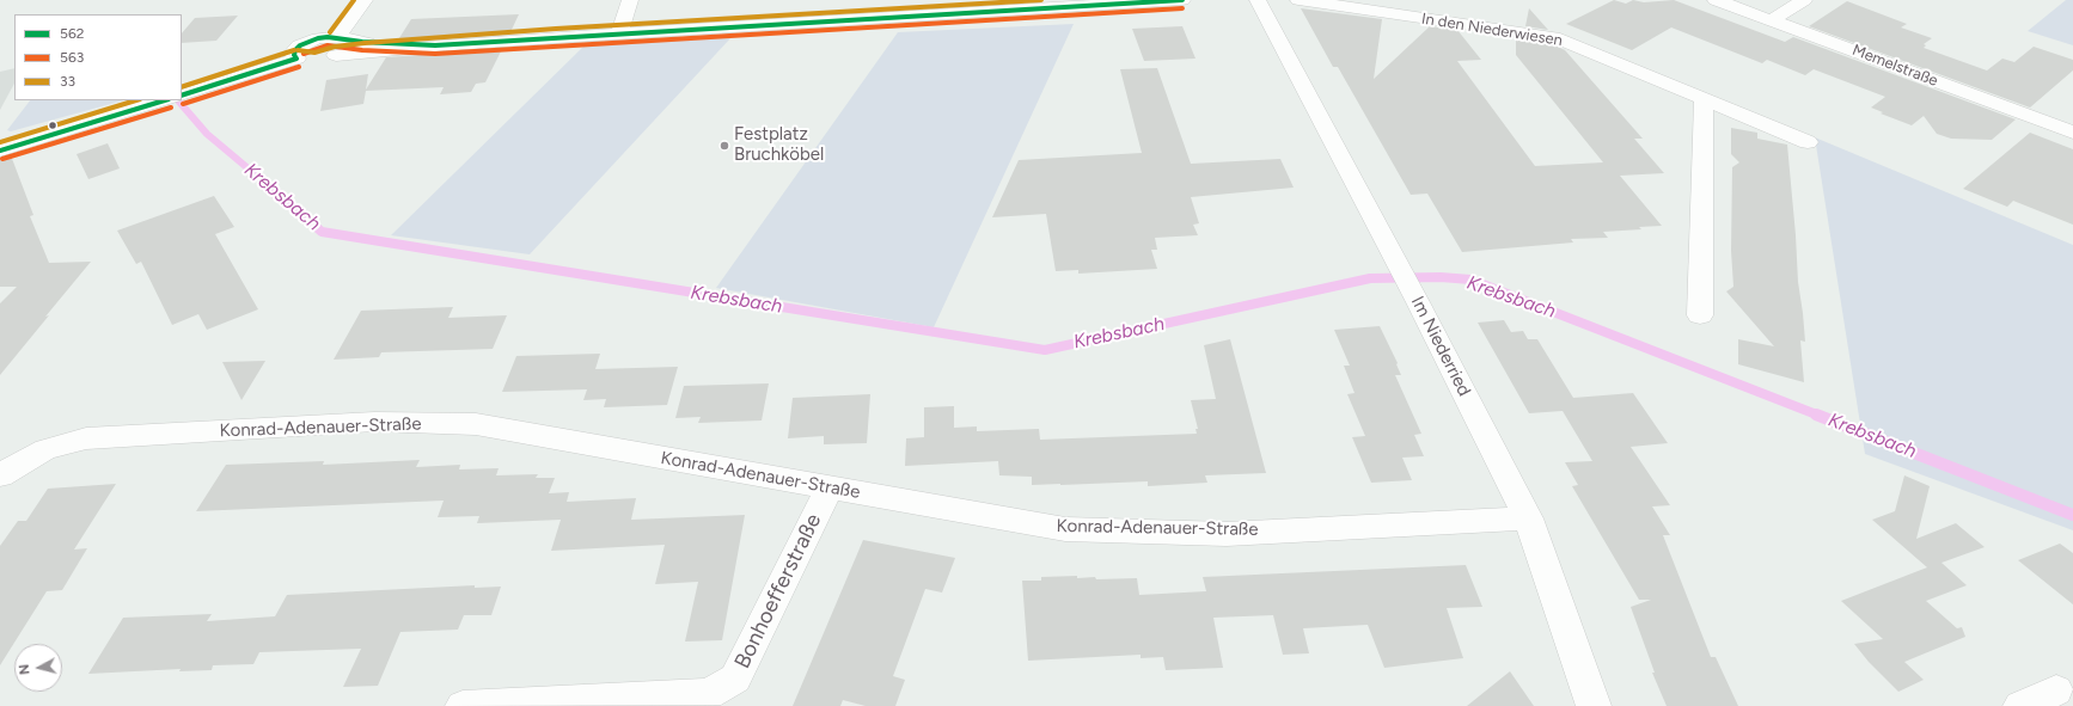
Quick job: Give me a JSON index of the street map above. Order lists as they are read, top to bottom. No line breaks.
{"streets":{"street":["In den Niederwiesen","Memelstraße","Im Niederried","Konrad-Adenauer-Straße","Bonhoefferstraße"]},"crossings":[["Im Niederried","Konrad-Adenauer-Straße"],["Konrad-Adenauer-Straße","Bonhoefferstraße"]],"water":["Krebsbach"],"places":["Festplatz Bruchköbel"],"lines":["transit line 562","transit line 33","transit line 563"],"legend":["562","563","33"],"north":"left"}
